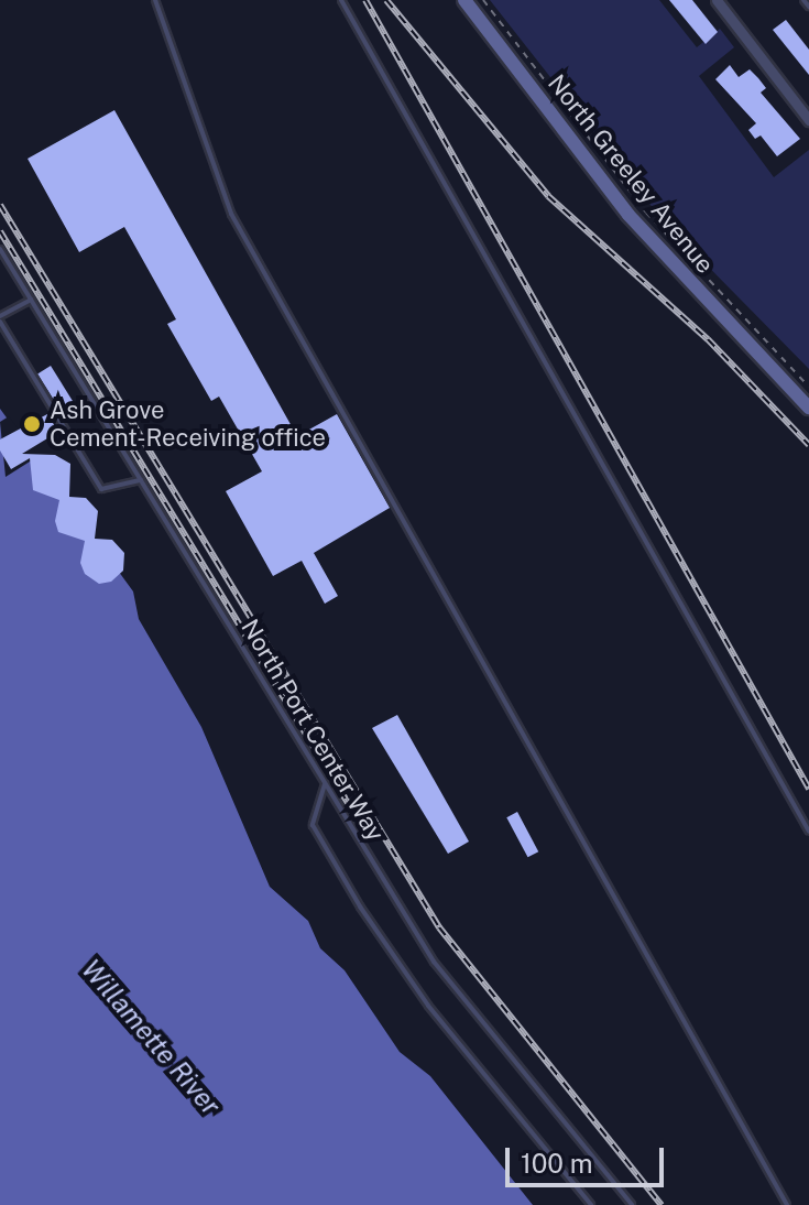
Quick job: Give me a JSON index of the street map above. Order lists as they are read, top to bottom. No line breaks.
{"streets":{"main road":["North Greeley Avenue"],"lane":["North Port Center Way"]},"water":["Willamette River"],"places":["Ash Grove Cement-Receiving office"],"scale_bar":"100 m"}
